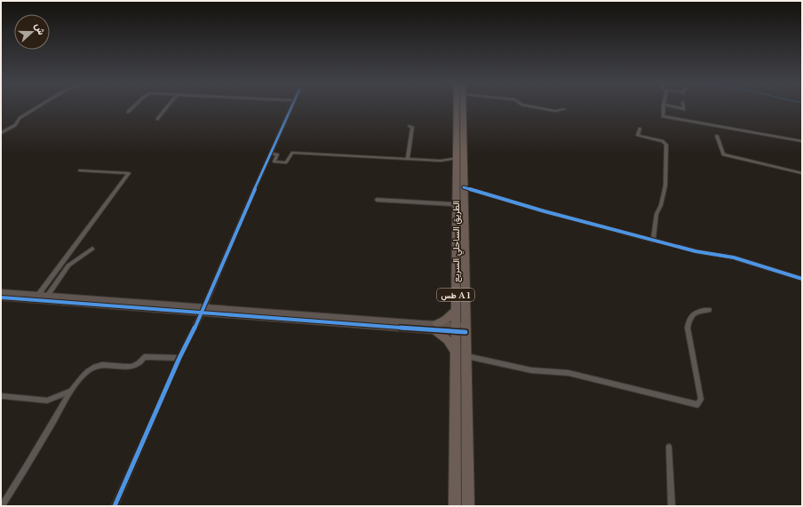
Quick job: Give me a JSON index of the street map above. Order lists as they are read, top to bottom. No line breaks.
{"streets":{"highway":["الطريق الساحلي السريع","طس A 1"]},"north":"right"}
